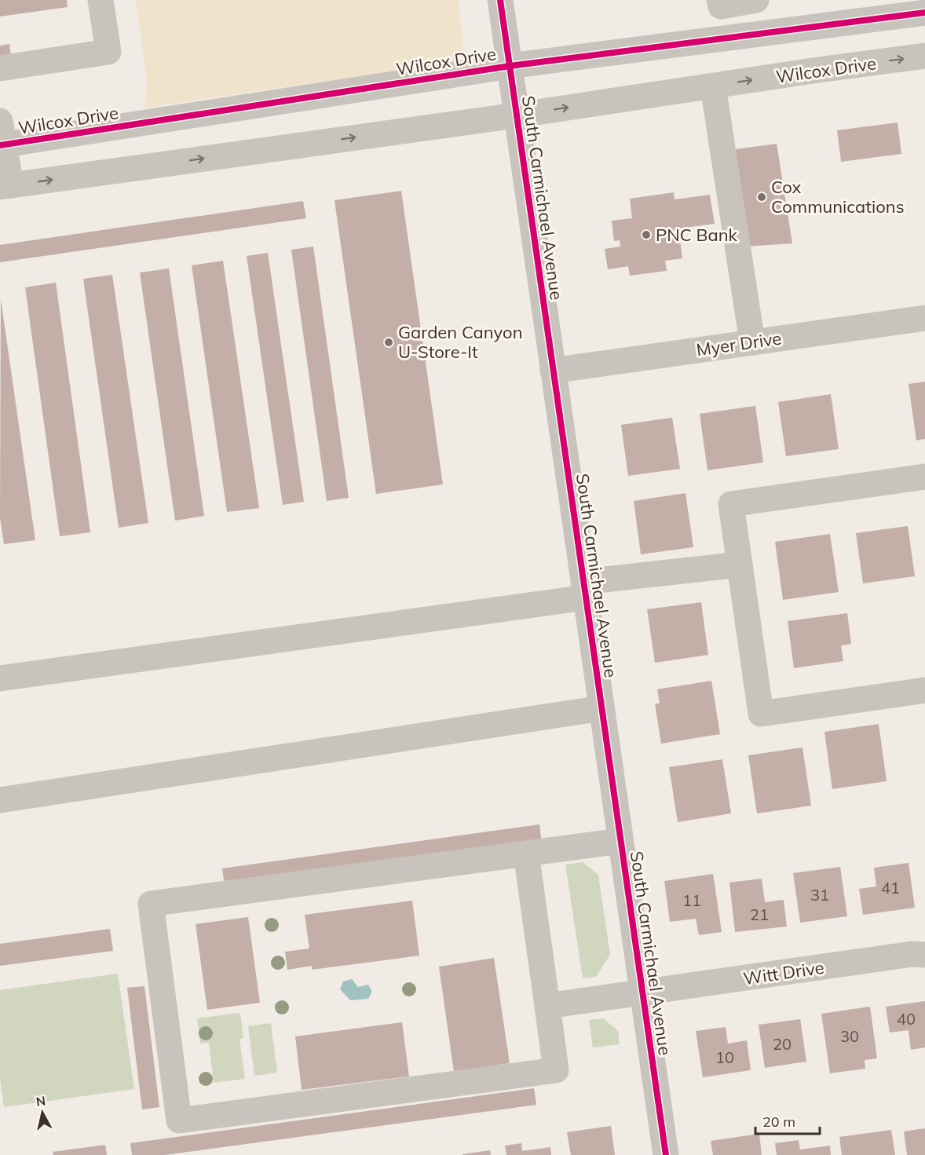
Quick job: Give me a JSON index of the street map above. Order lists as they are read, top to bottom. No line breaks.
{"streets":{"street":["Wilcox Drive","South Carmichael Avenue","Myer Drive","Witt Drive"]},"crossings":[["Wilcox Drive","South Carmichael Avenue"],["South Carmichael Avenue","Myer Drive"],["South Carmichael Avenue","Witt Drive"]],"places":["Cox Communications","PNC Bank","Garden Canyon U-Store-It"],"house_numbers":["41","31","11","21","40","30","20","10"],"scale_bar":"20 m","north":"top"}
